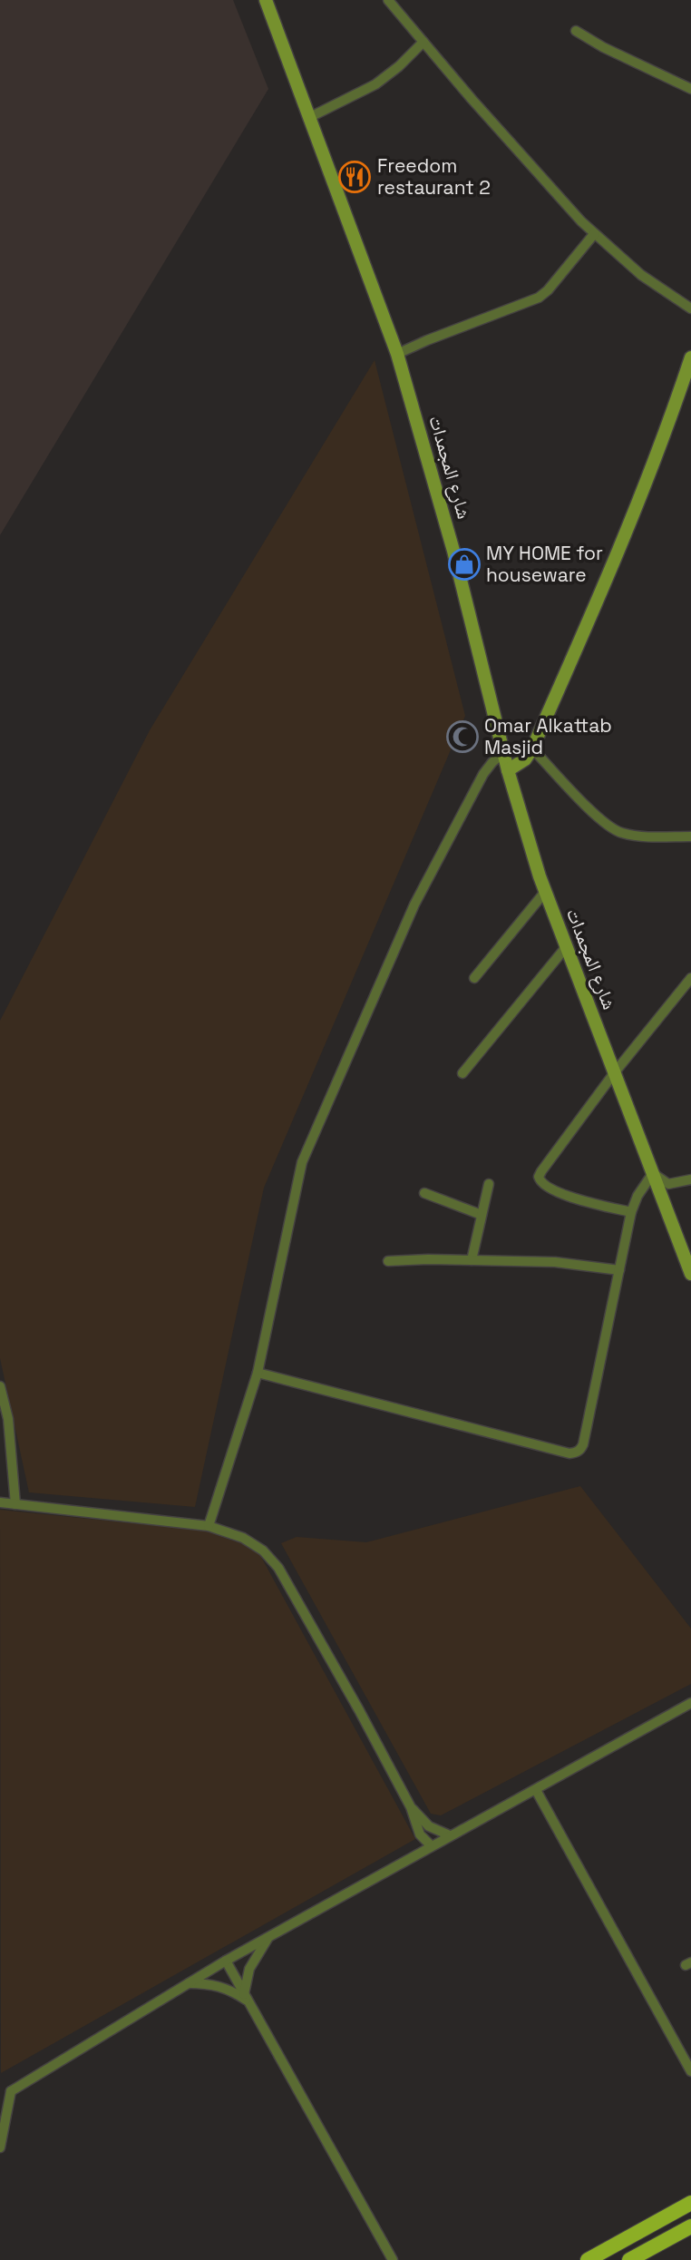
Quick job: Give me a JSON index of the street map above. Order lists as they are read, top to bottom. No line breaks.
{"streets":{"main road":["شارع المجمدات"]},"places":{"restaurant":["Freedom restaurant 2"],"shop":["MY HOME for houseware"],"mosque":["Omar Alkattab Masjid"]}}
